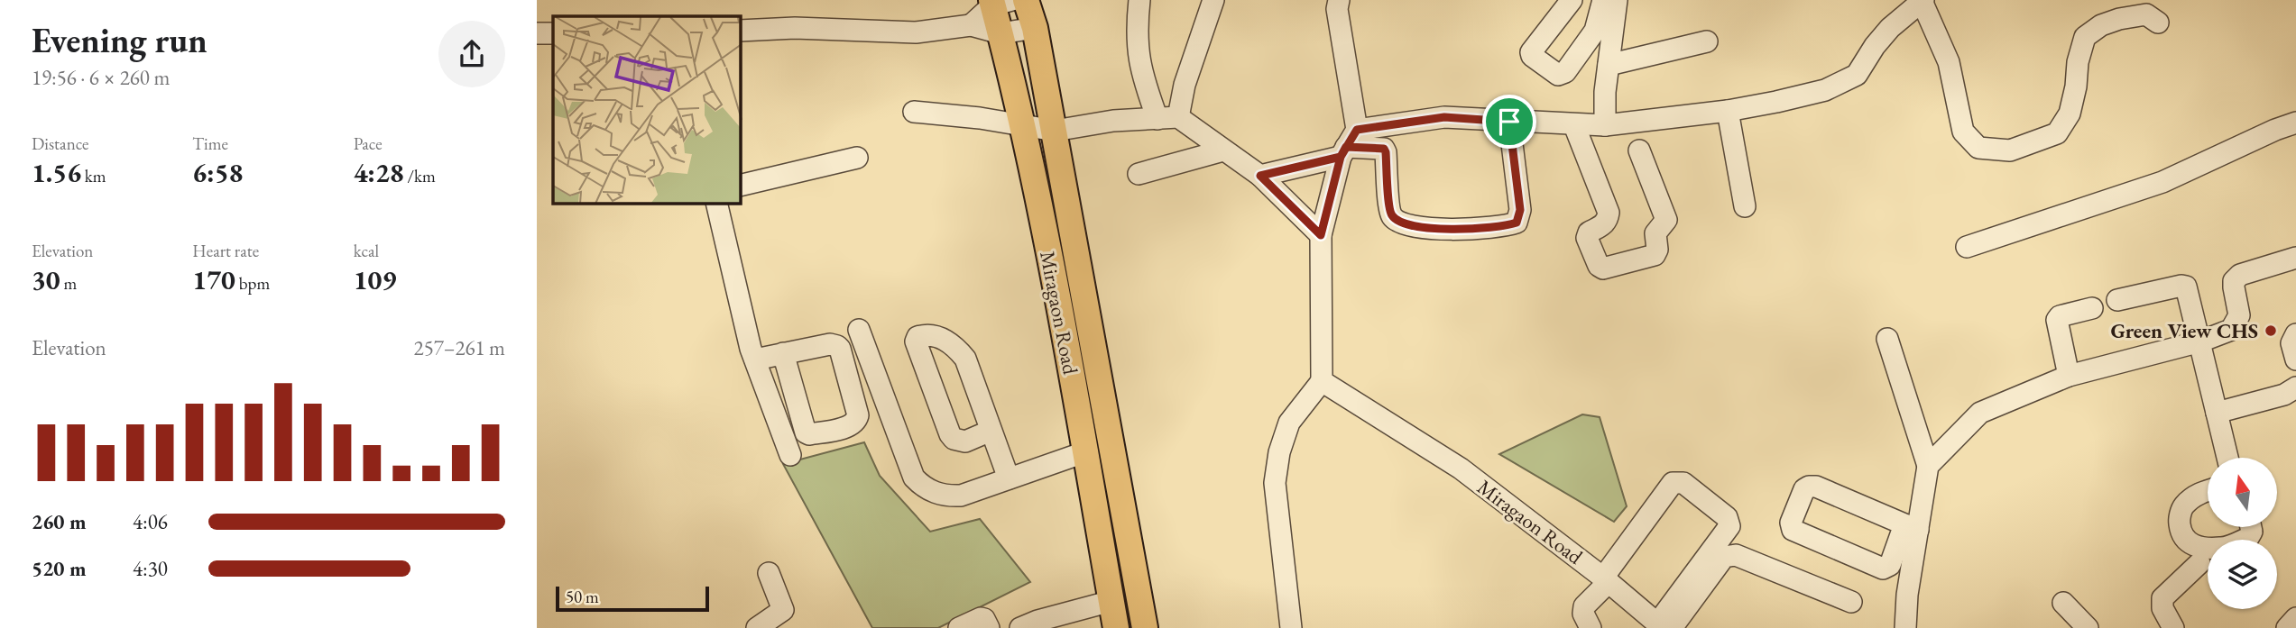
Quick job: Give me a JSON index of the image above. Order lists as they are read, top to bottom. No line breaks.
{"streets":{"main road":["Miragaon Road"]},"places":["Green View CHS"],"scale_bar":"50 m","north":"top","page":{"heading":["Evening run","19:56 · 6 × 260 m"],"stats":[["Distance","1.56 km"],["Time","6:58"],["Pace","4:28 /km"],["Elevation","30 m"],["Heart rate","170 bpm"],["kcal","109"]],"chart":["Elevation","257–261 m"],"list":[{"name":"260 m","note":"4:06"},{"name":"520 m","note":"4:30"}],"scale":"50 m"}}
